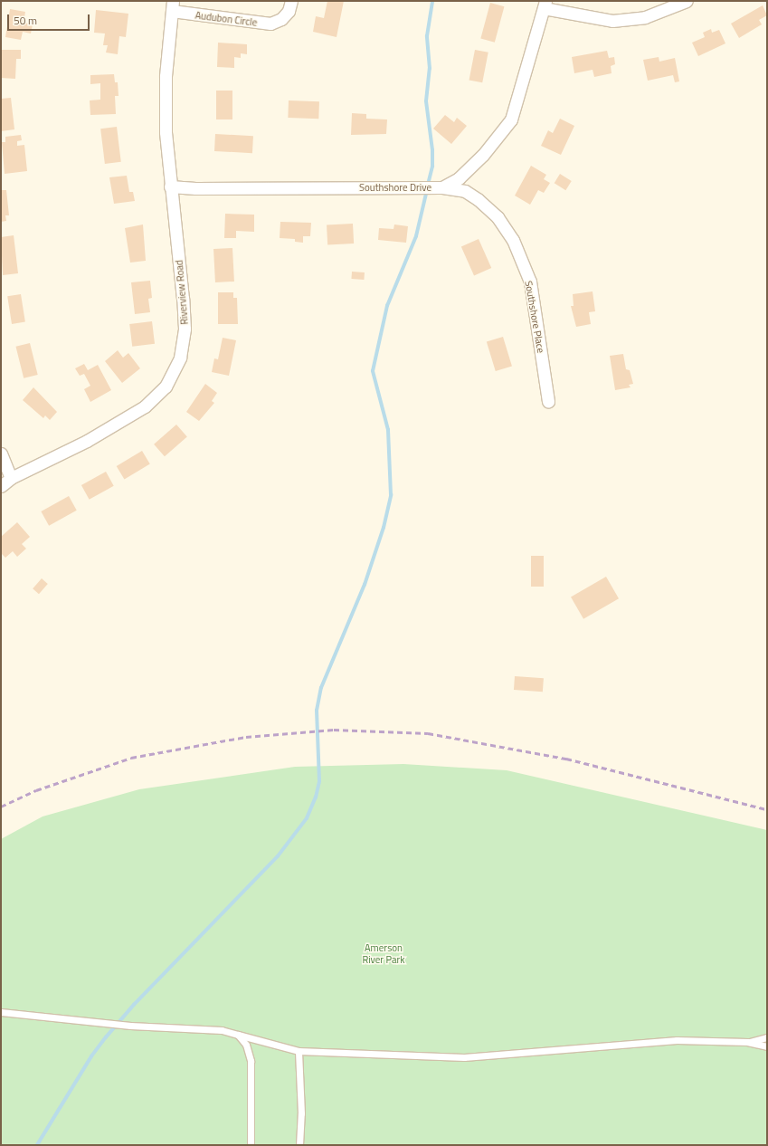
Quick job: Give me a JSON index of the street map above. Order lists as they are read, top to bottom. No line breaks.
{"streets":{"street":["Audubon Circle","Southshore Drive","Riverview Road","Southshore Place"]},"crossings":[["Audubon Circle","Riverview Road"],["Southshore Drive","Riverview Road"],["Southshore Drive","Southshore Place"]],"parks":["Amerson River Park"],"scale_bar":"50 m"}
